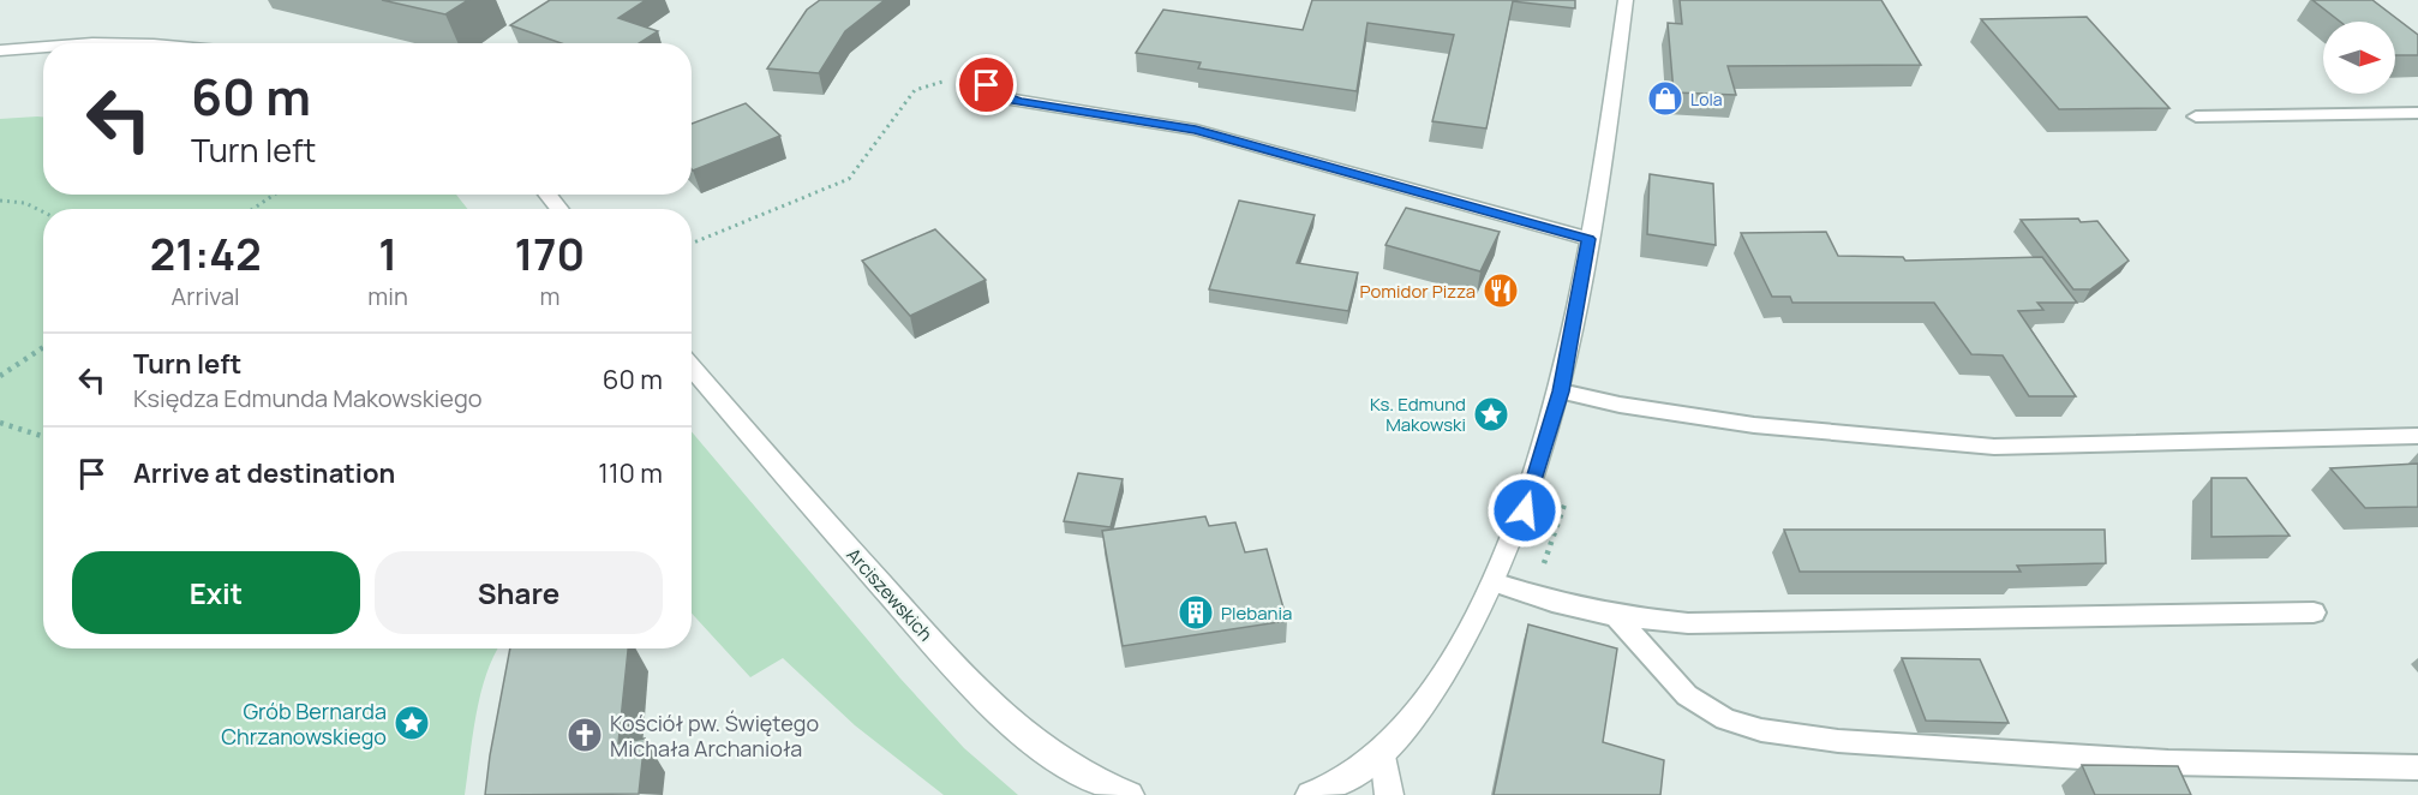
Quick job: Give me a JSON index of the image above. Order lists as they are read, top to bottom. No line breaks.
{"streets":{"street":["Arciszewskich"]},"places":{"shop":["Lola"],"restaurant":["Pomidor Pizza"],"place":["Ks. Edmund Makowski","Grób Bernarda Chrzanowskiego"],"building":["Plebania"],"church":["Kościół pw. Świętego Michała Archanioła"]},"north":"right","page":{"turn":["60 m","Turn left"],"eta":["21:42","Arrival","1","min","170","m"],"list":[{"name":"Turn left","note":"Księdza Edmunda Makowskiego","value":"60 m"},{"name":"Arrive at destination","value":"110 m"}],"buttons":["Exit","Share"]}}
